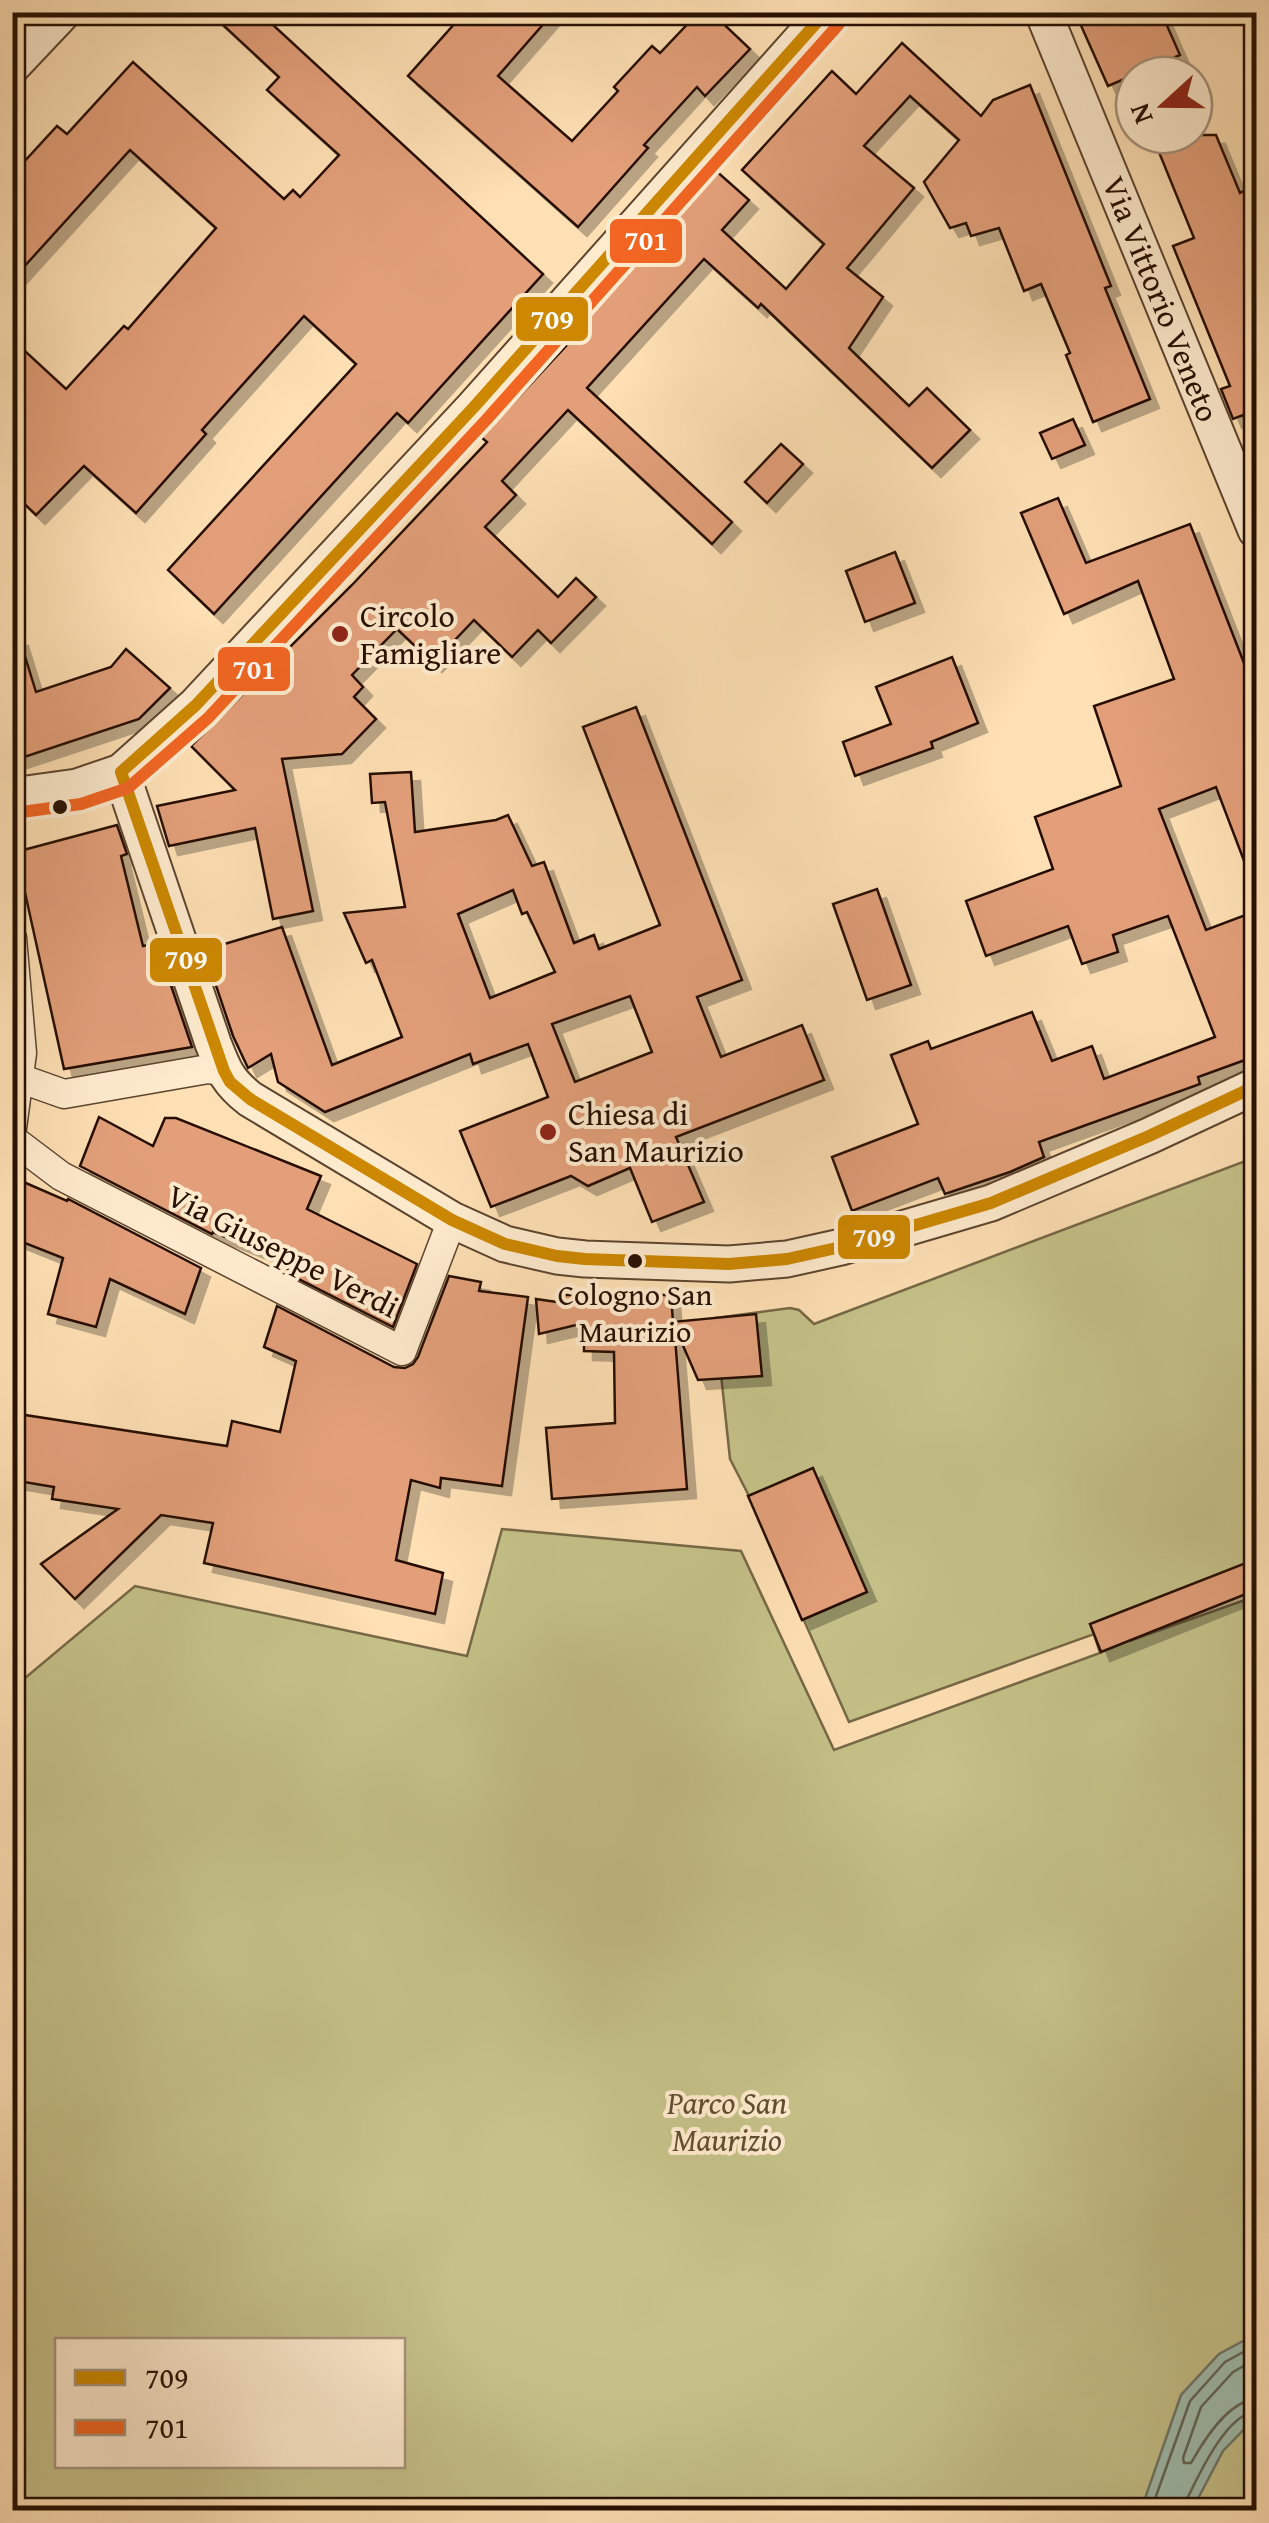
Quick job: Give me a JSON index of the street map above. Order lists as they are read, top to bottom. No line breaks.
{"streets":{"street":["Via Vittorio Veneto","Via Giuseppe Verdi"]},"parks":["Parco San Maurizio"],"places":["Circolo Famigliare","Chiesa di San Maurizio","Cologno San Maurizio"],"lines":["transit line 709","transit line 701"],"legend":["709","701"],"north":"left"}
